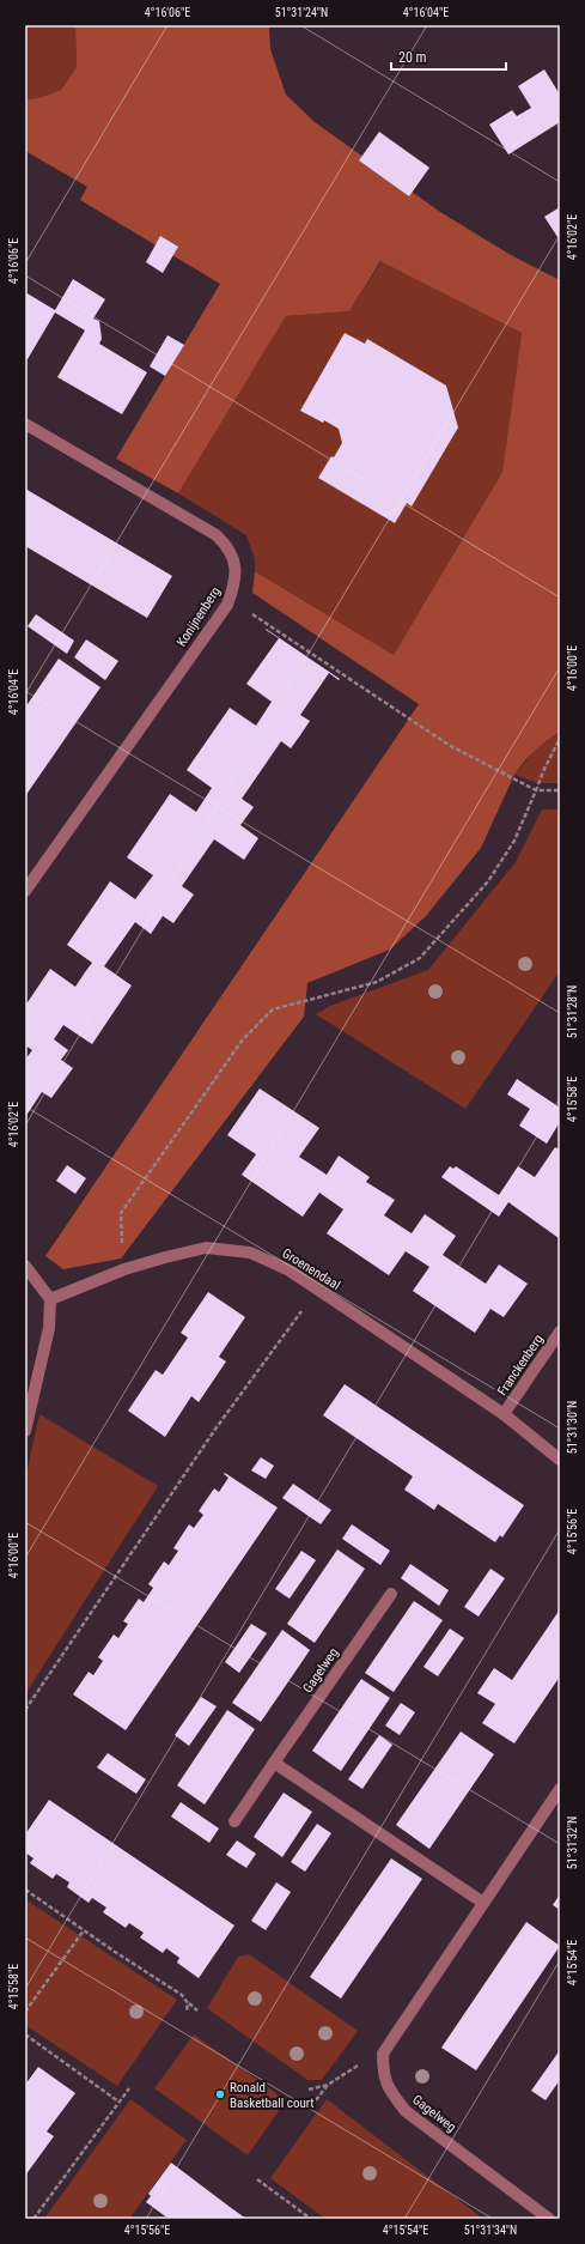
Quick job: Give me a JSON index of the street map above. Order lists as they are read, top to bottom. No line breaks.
{"streets":{"street":["Konijnenberg","Groenendaal","Franckenberg","Gagelweg"]},"crossings":[["Groenendaal","Franckenberg"]],"places":["Ronald Basketball court"],"scale_bar":"20 m","coordinates":["4°16'06\"E","51°31'24\"N","4°16'04\"E","4°16'02\"E","4°16'00\"E","51°31'28\"N","4°15'58\"E","51°31'30\"N","4°15'56\"E","51°31'32\"N","4°15'54\"E","51°31'34\"N"]}
